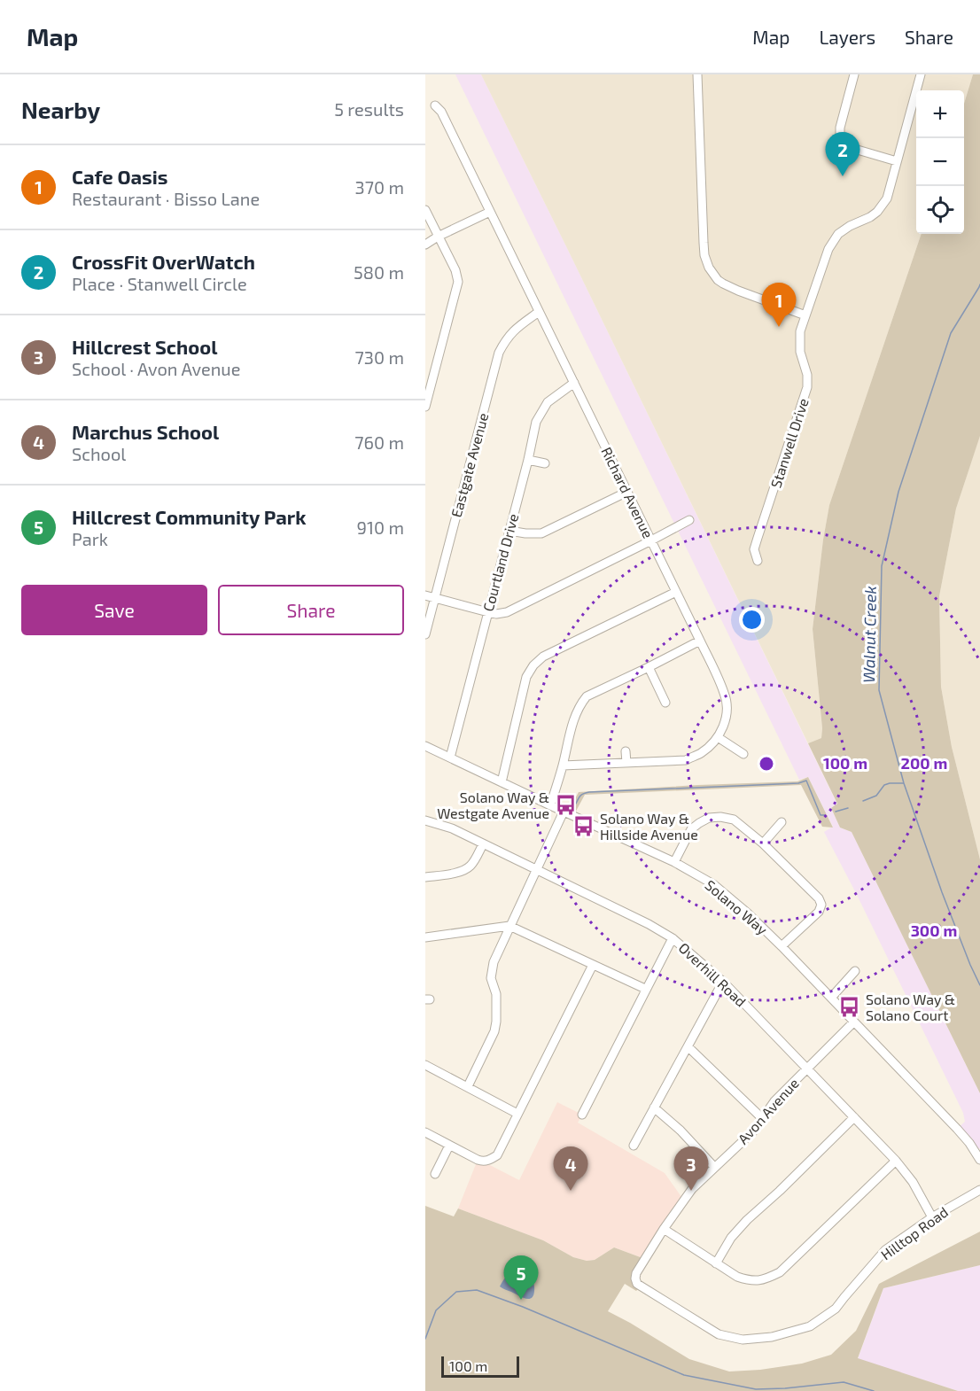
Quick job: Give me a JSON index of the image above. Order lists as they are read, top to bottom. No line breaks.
{"streets":{"street":["Stanwell Drive","Eastgate Avenue","Richard Avenue","Courtland Drive","Solano Way","Overhill Road","Avon Avenue","Hilltop Road"]},"crossings":[["Eastgate Avenue","Richard Avenue"],["Richard Avenue","Courtland Drive"],["Courtland Drive","Solano Way"],["Solano Way","Avon Avenue"],["Overhill Road","Avon Avenue"],["Overhill Road","Hilltop Road"],["Avon Avenue","Hilltop Road"]],"water":["Walnut Creek"],"places":{"bus stop":["Solano Way & Westgate Avenue","Solano Way & Hillside Avenue","Solano Way & Solano Court"]},"scale_bar":"100 m","page":{"header":"Map","nav":["Map","Layers","Share"],"heading":["Nearby","5 results"],"map_buttons":["+","−"],"pins":["2","1","3","4","5"],"list":[{"mark":"1","name":"Cafe Oasis","note":"Restaurant · Bisso Lane","value":"370 m"},{"mark":"2","name":"CrossFit OverWatch","note":"Place · Stanwell Circle","value":"580 m"},{"mark":"3","name":"Hillcrest School","note":"School · Avon Avenue","value":"730 m"},{"mark":"4","name":"Marchus School","note":"School","value":"760 m"},{"mark":"5","name":"Hillcrest Community Park","note":"Park","value":"910 m"}],"buttons":["Save","Share"],"scale":"100 m"},"rings":["100 m","200 m","300 m"]}
